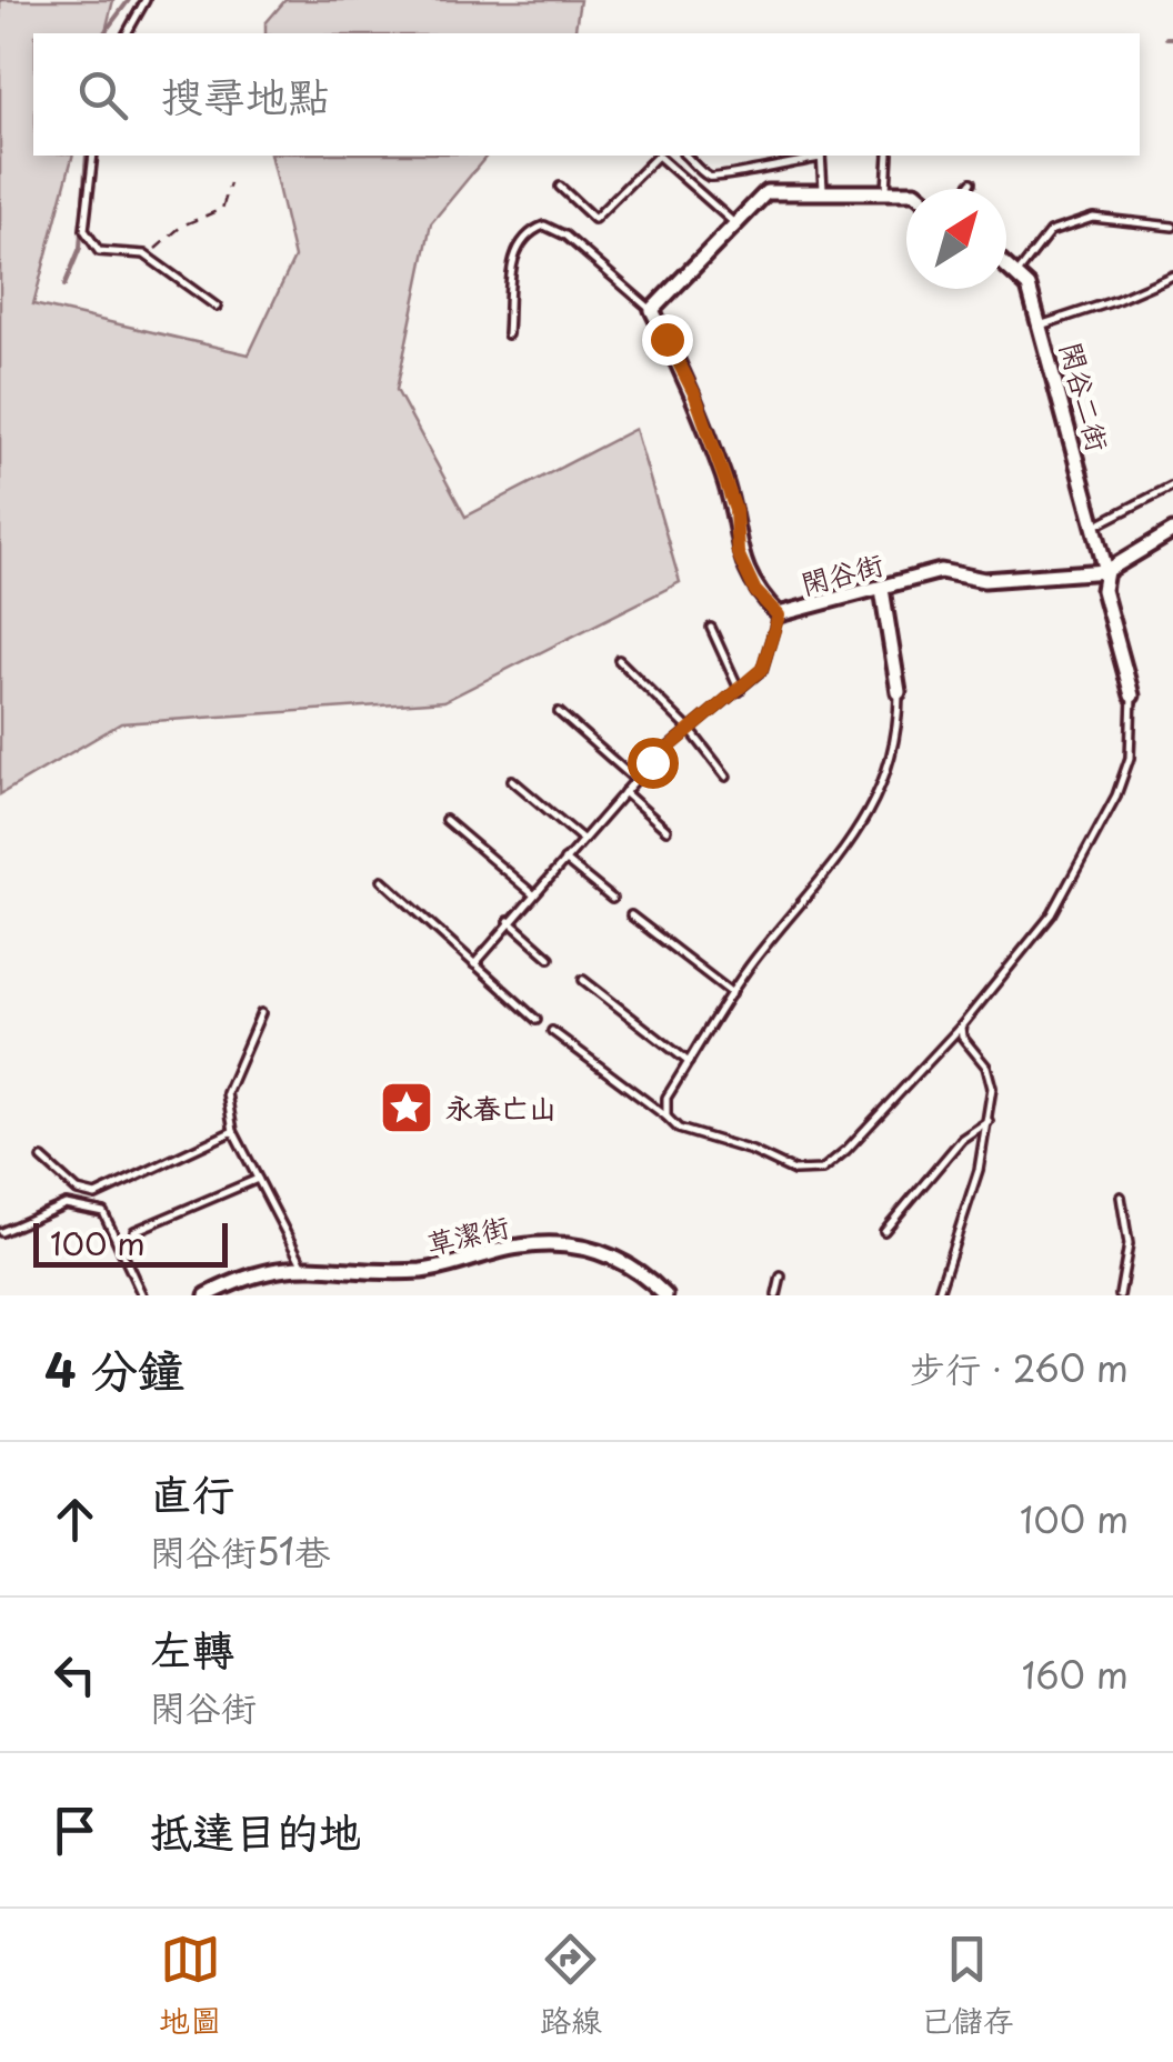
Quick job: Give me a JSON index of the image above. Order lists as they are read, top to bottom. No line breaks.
{"streets":{"street":["閑谷二街","閑谷街","草潔街"]},"crossings":[["閑谷二街","閑谷街"]],"places":{"place":["永春亡山"]},"scale_bar":"100 m","north":"top right","page":{"search":"搜尋地點","scale":"100 m","heading":["4 分鐘","步行 · 260 m"],"list":[["直行","閑谷街51巷","100 m"],["左轉","閑谷街","160 m"],"抵達目的地"],"nav":["地圖","路線","已儲存"]}}
